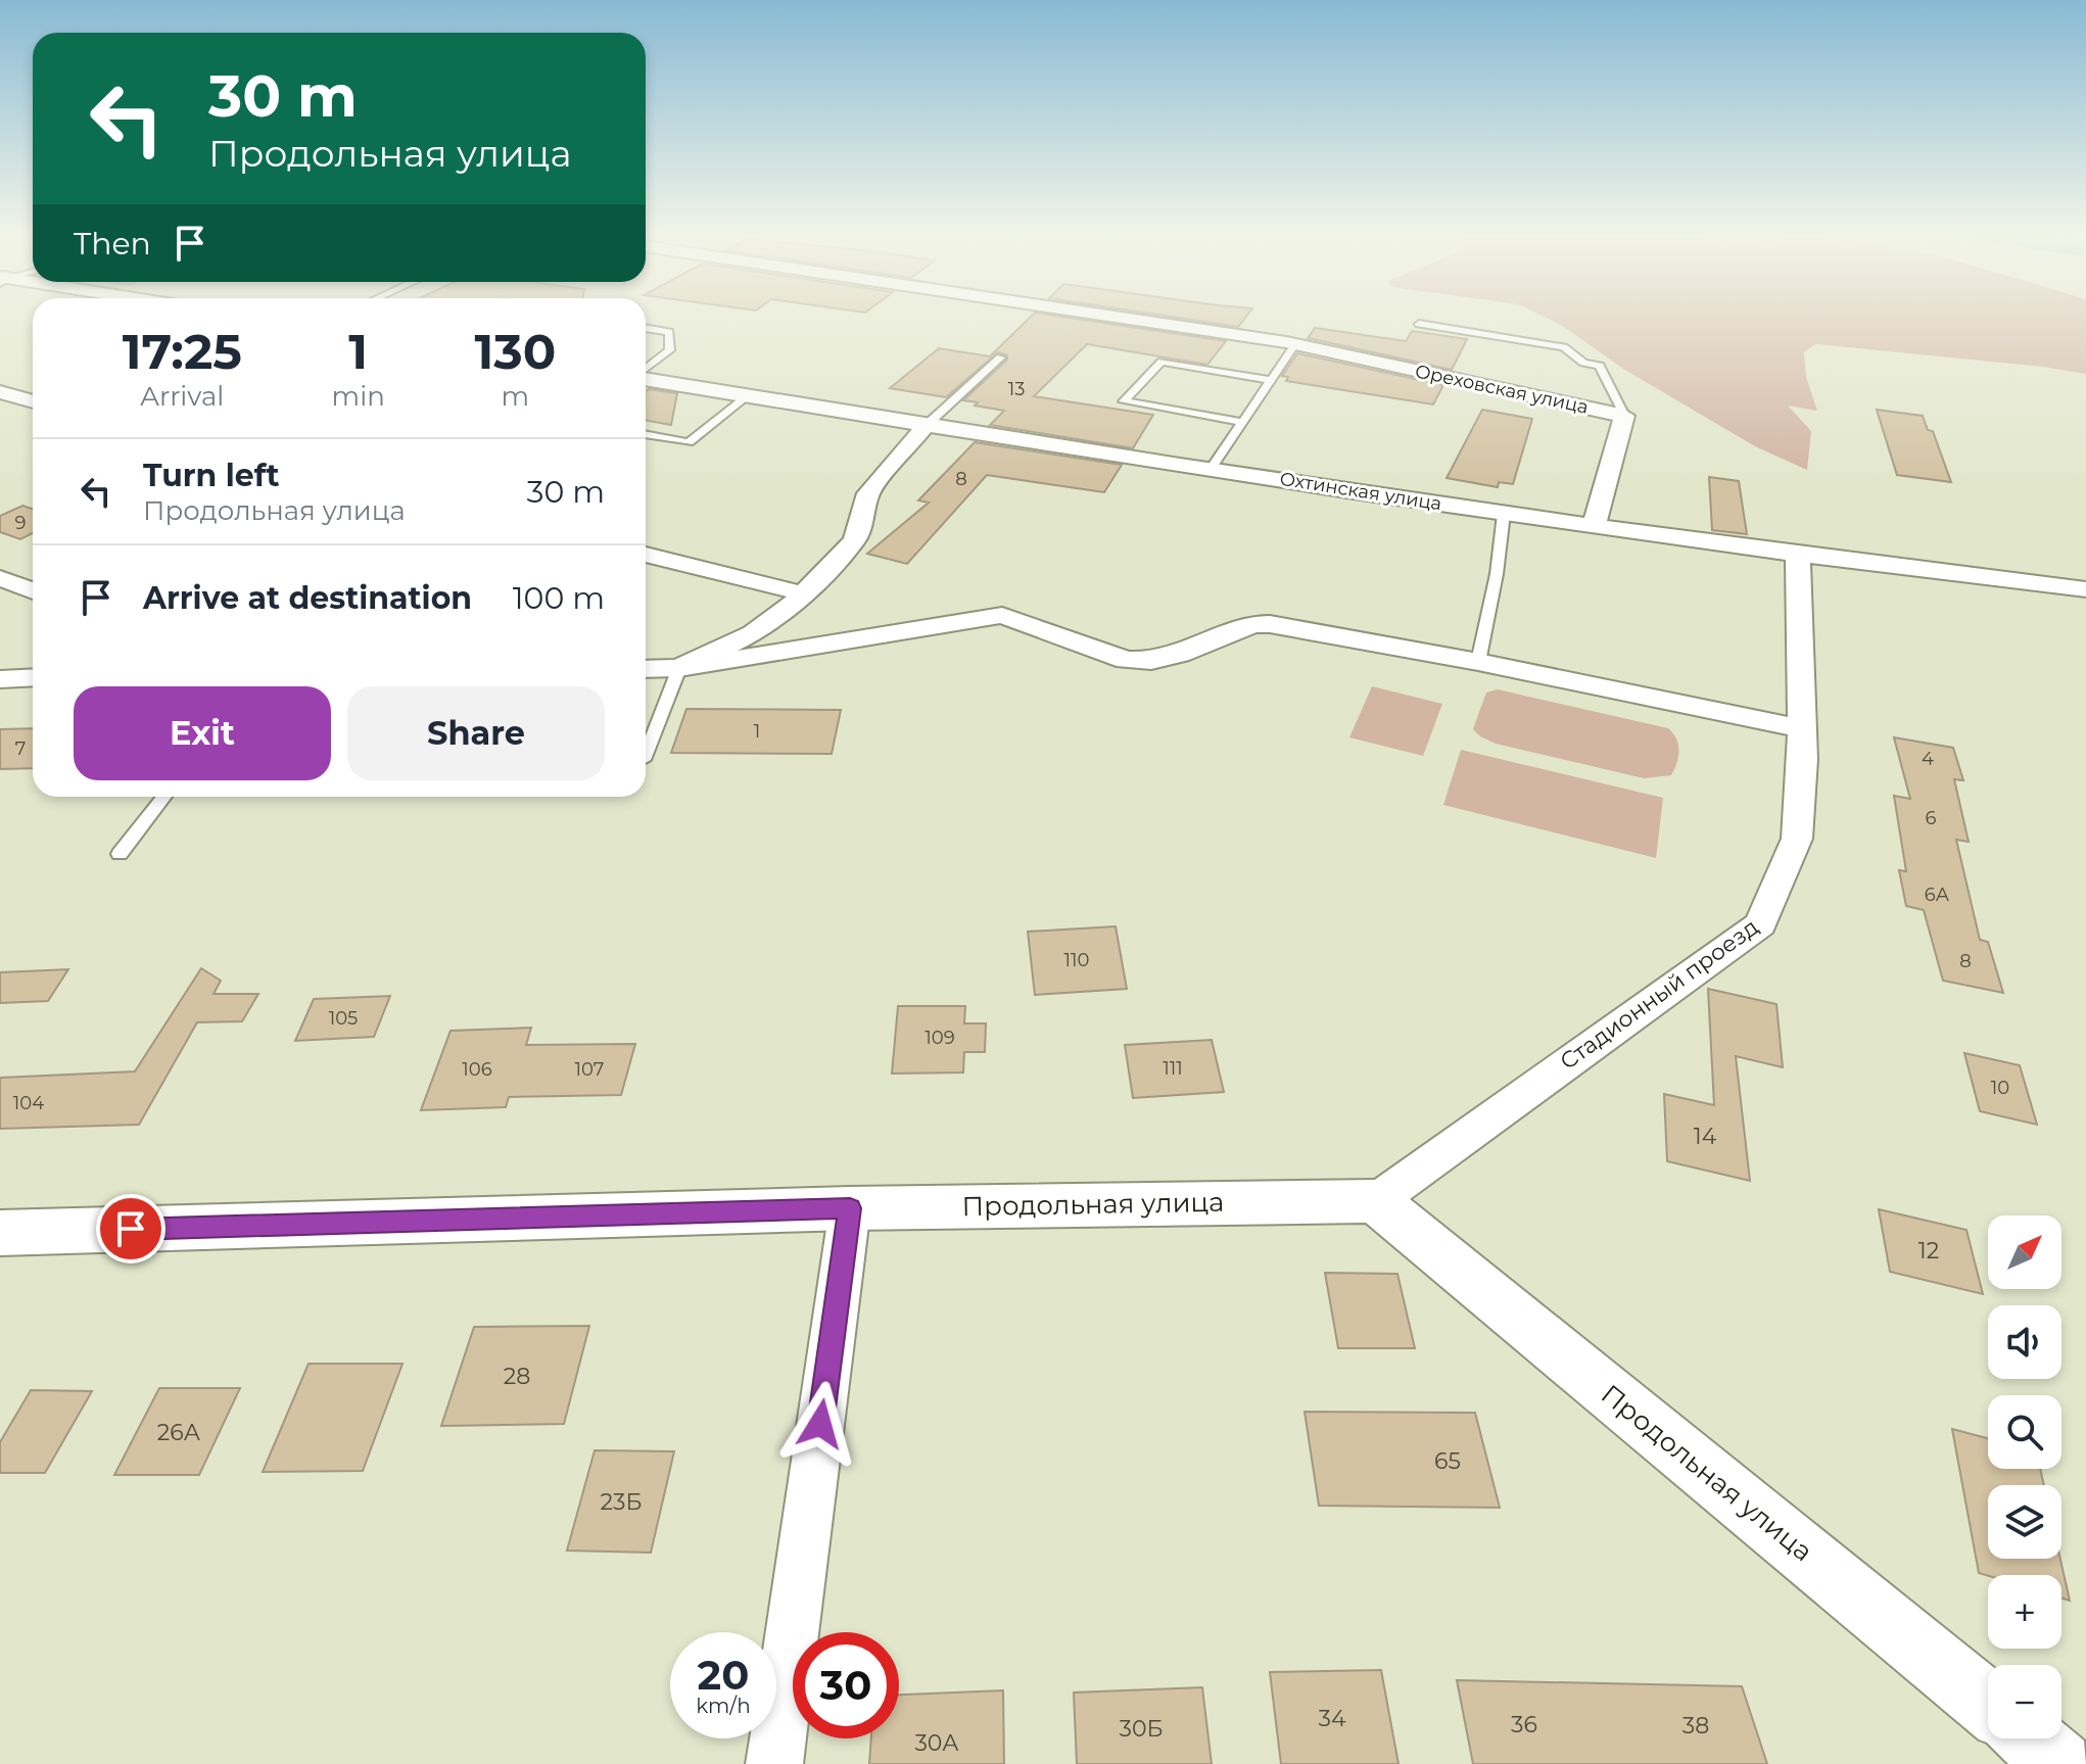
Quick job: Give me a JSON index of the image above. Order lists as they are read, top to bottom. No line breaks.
{"streets":{"street":["Ореховская улица","Охтинская улица","Стадионный проезд","Продольная улица"]},"crossings":[["Охтинская улица","Стадионный проезд"],["Стадионный проезд","Продольная улица"]],"house_numbers":["13","8","9","1","7","4","6","6А","110","8","105","109","111","106","107","10","104","14","12","28","26А","65","23Б","34","36","38","30Б","30А"],"north":"top right","page":{"turn":["30 m","Продольная улица"],"then":"Then","eta":["17:25","Arrival","1","min","130","m"],"list":[{"name":"Turn left","note":"Продольная улица","value":"30 m"},{"name":"Arrive at destination","value":"100 m"}],"buttons":["Exit","Share"],"map_buttons":["+","−"],"speed":"20 km/h","limit":"30"}}
